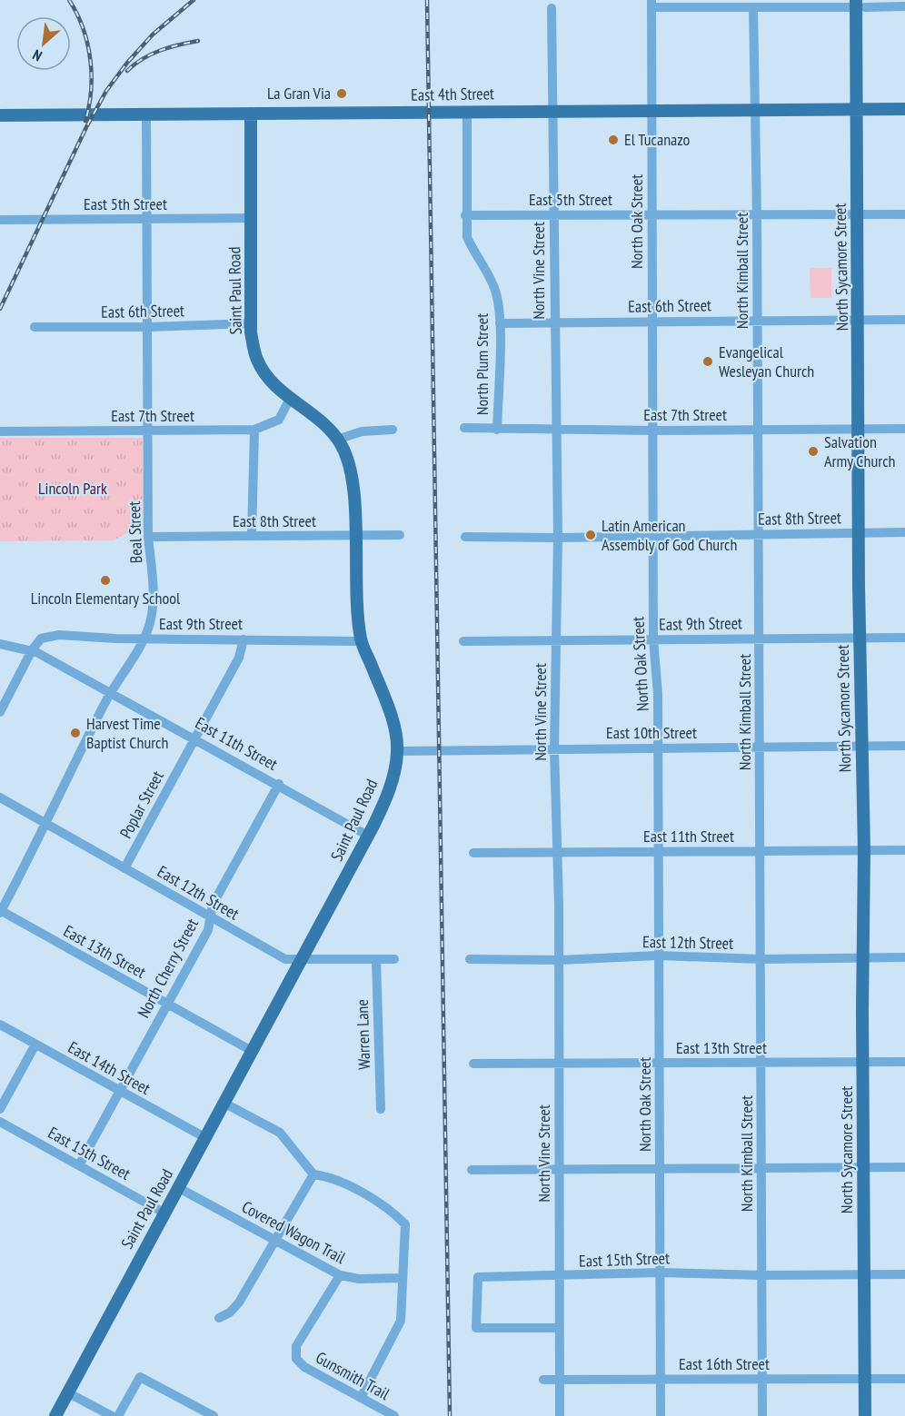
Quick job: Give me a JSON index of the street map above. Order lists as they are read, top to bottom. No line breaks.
{"streets":{"main road":["East 4th Street","North Sycamore Street","Saint Paul Road"],"street":["East 5th Street","North Oak Street","North Vine Street","North Kimball Street","East 6th Street","North Plum Street","East 7th Street","East 8th Street","Beal Street","East 9th Street","East 10th Street","East 11th Street","Poplar Street","East 12th Street","East 13th Street","North Cherry Street","Warren Lane","East 14th Street","East 15th Street","Covered Wagon Trail","East 16th Street","Gunsmith Trail"]},"crossings":[["East 4th Street","North Oak Street"],["East 4th Street","North Sycamore Street"],["East 4th Street","North Vine Street"],["East 4th Street","North Kimball Street"],["East 4th Street","Saint Paul Road"],["East 4th Street","North Plum Street"],["East 4th Street","Beal Street"],["East 5th Street","North Oak Street"],["East 5th Street","North Sycamore Street"],["East 5th Street","North Vine Street"],["East 5th Street","North Kimball Street"],["East 5th Street","Saint Paul Road"],["East 5th Street","North Plum Street"],["East 5th Street","Beal Street"],["North Oak Street","East 6th Street"],["North Oak Street","East 7th Street"],["North Oak Street","East 8th Street"],["North Oak Street","East 9th Street"],["North Oak Street","East 10th Street"],["North Oak Street","East 11th Street"],["North Oak Street","East 12th Street"],["North Oak Street","East 13th Street"],["North Oak Street","East 15th Street"],["North Oak Street","East 16th Street"],["North Sycamore Street","East 6th Street"],["North Sycamore Street","East 7th Street"],["North Sycamore Street","East 8th Street"],["North Sycamore Street","East 9th Street"],["North Sycamore Street","East 10th Street"],["North Sycamore Street","East 11th Street"],["North Sycamore Street","East 12th Street"],["North Sycamore Street","East 13th Street"],["North Sycamore Street","East 15th Street"],["North Sycamore Street","East 16th Street"],["North Vine Street","East 6th Street"],["North Vine Street","East 7th Street"],["North Vine Street","East 8th Street"],["North Vine Street","East 9th Street"],["North Vine Street","East 10th Street"],["North Vine Street","East 11th Street"],["North Vine Street","East 12th Street"],["North Vine Street","East 13th Street"],["North Vine Street","East 15th Street"],["North Vine Street","East 16th Street"],["North Kimball Street","East 6th Street"],["North Kimball Street","East 7th Street"],["North Kimball Street","East 8th Street"],["North Kimball Street","East 9th Street"],["North Kimball Street","East 10th Street"],["North Kimball Street","East 11th Street"],["North Kimball Street","East 12th Street"],["North Kimball Street","East 13th Street"],["North Kimball Street","East 15th Street"],["North Kimball Street","East 16th Street"],["Saint Paul Road","East 6th Street"],["Saint Paul Road","East 7th Street"],["Saint Paul Road","East 8th Street"],["Saint Paul Road","East 9th Street"],["Saint Paul Road","East 10th Street"],["Saint Paul Road","East 11th Street"],["Saint Paul Road","East 12th Street"],["Saint Paul Road","East 13th Street"],["Saint Paul Road","East 14th Street"],["Saint Paul Road","East 15th Street"],["Saint Paul Road","Covered Wagon Trail"],["East 6th Street","North Plum Street"],["East 6th Street","Beal Street"],["North Plum Street","East 7th Street"],["East 7th Street","Beal Street"],["East 8th Street","Beal Street"],["Beal Street","East 9th Street"],["Beal Street","East 11th Street"],["Beal Street","East 12th Street"],["Beal Street","East 13th Street"],["East 9th Street","East 11th Street"],["East 9th Street","Poplar Street"],["East 11th Street","Poplar Street"],["East 11th Street","North Cherry Street"],["Poplar Street","East 12th Street"],["East 12th Street","North Cherry Street"],["East 12th Street","Warren Lane"],["East 13th Street","North Cherry Street"],["North Cherry Street","East 14th Street"],["North Cherry Street","East 15th Street"],["Covered Wagon Trail","Gunsmith Trail"]],"parks":["Lincoln Park"],"places":["La Gran Via","El Tucanazo","Evangelical Wesleyan Church","Salvation Army Church","Latin American Assembly of God Church","Lincoln Elementary School","Harvest Time Baptist Church"],"north":"bottom left"}
